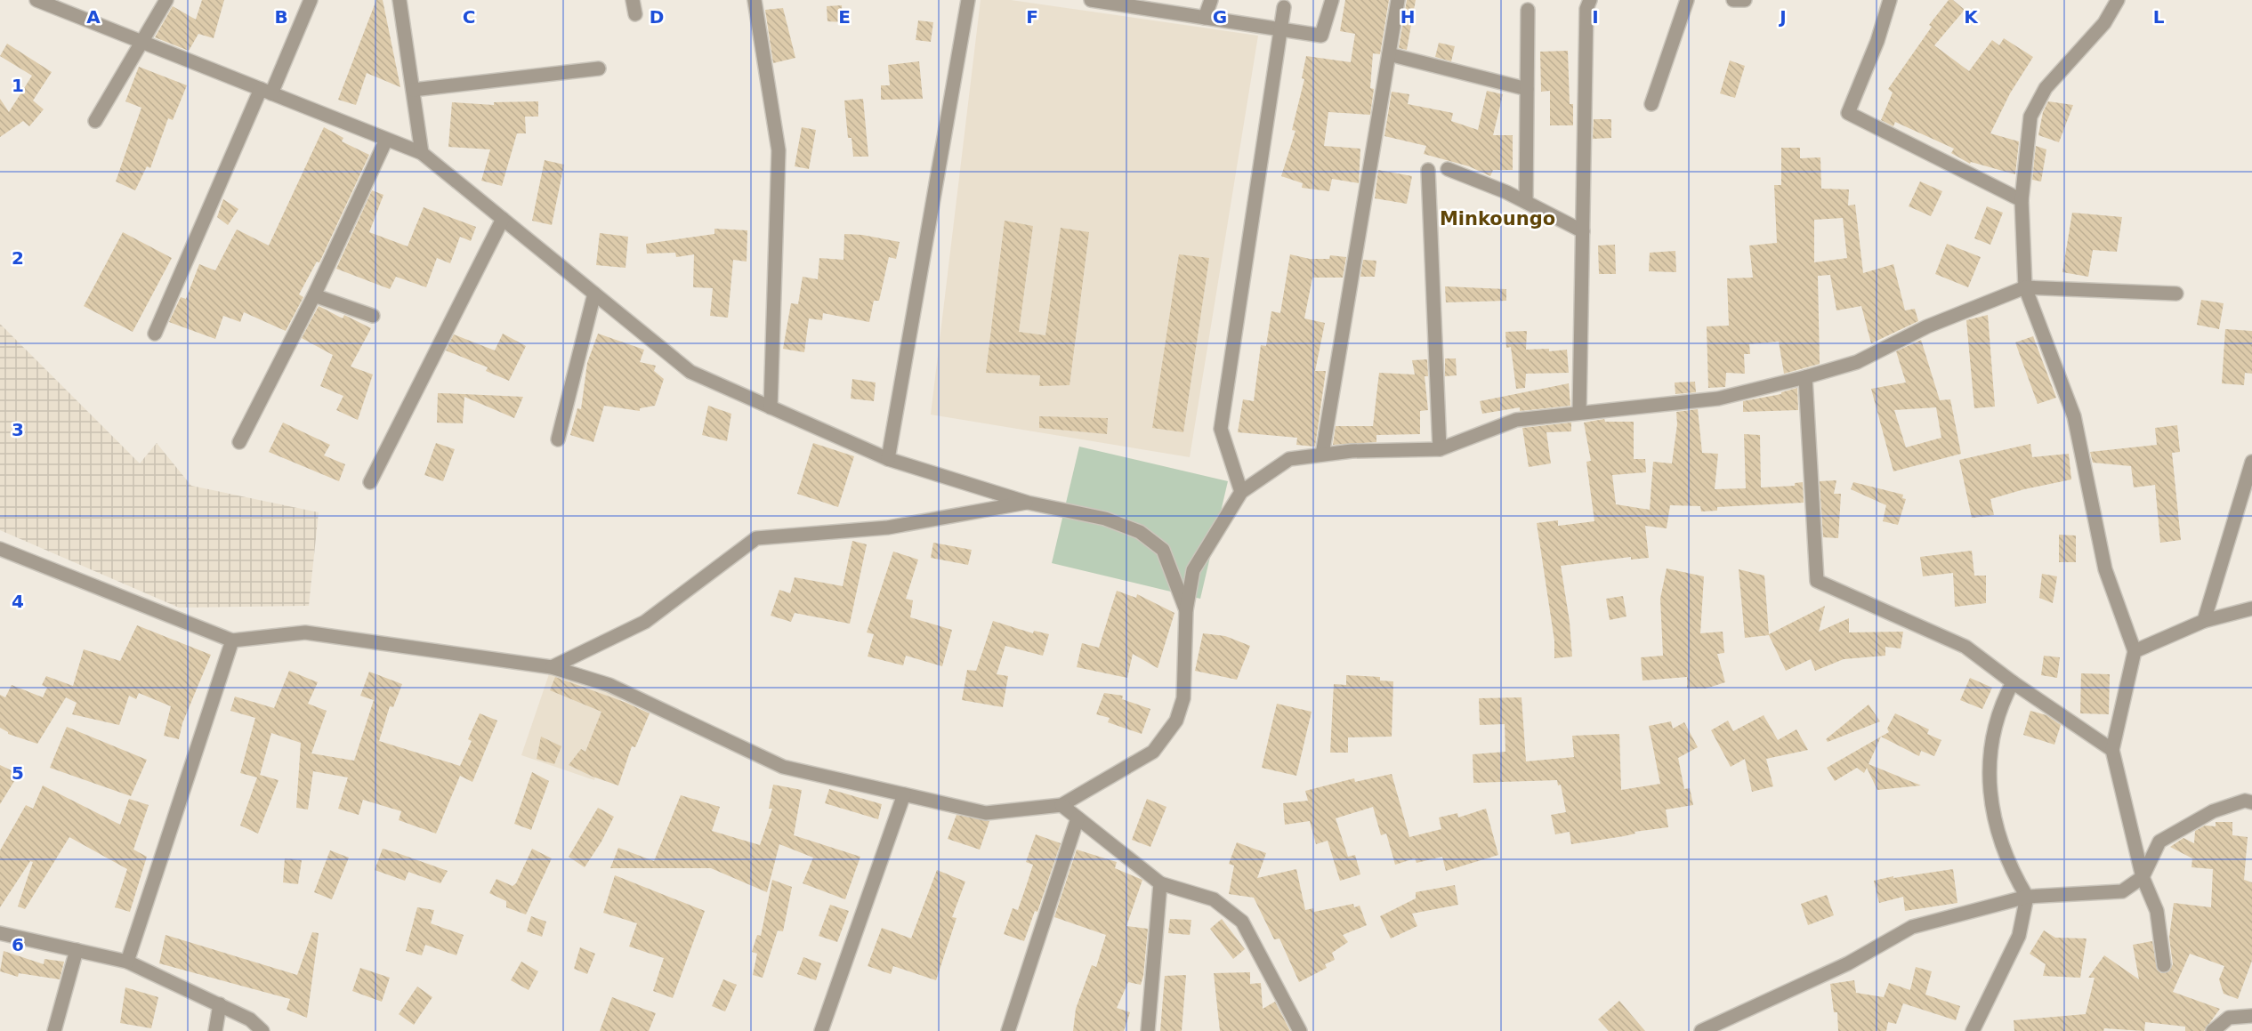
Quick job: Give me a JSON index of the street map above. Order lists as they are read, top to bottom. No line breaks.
{"districts":["Minkoungo"],"grid":{"columns":["A","B","C","D","E","F","G","H","I","J","K","L"],"rows":["1","2","3","4","5","6"]}}
